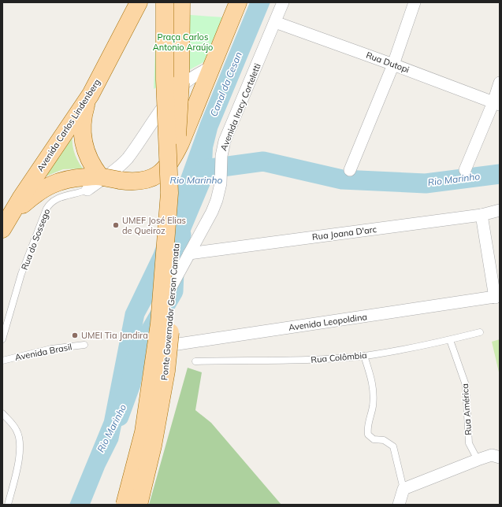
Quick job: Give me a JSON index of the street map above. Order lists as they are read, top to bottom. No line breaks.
{"streets":{"main road":["Avenida Carlos Lindenberg","Ponte Governador Gerson Camata"],"street":["Rua Dutopi","Avenida Iracy Corteletti","Rua Joana D'arc","Rua do Sossego","Avenida Leopoldina"],"lane":["Avenida Brasil","Rua Colômbia","Rua América"]},"crossings":[["Rua Dutopi","Avenida Iracy Corteletti"],["Avenida Iracy Corteletti","Rua Joana D'arc"],["Avenida Iracy Corteletti","Avenida Leopoldina"],["Rua Joana D'arc","Avenida Leopoldina"],["Rua Colômbia","Rua América"]],"water":["Canal da Cesan","Rio Marinho"],"parks":["Praça Carlos Antonio Araújo"],"places":["UMEF José Elias de Queiroz","UMEI Tia Jandira"]}
